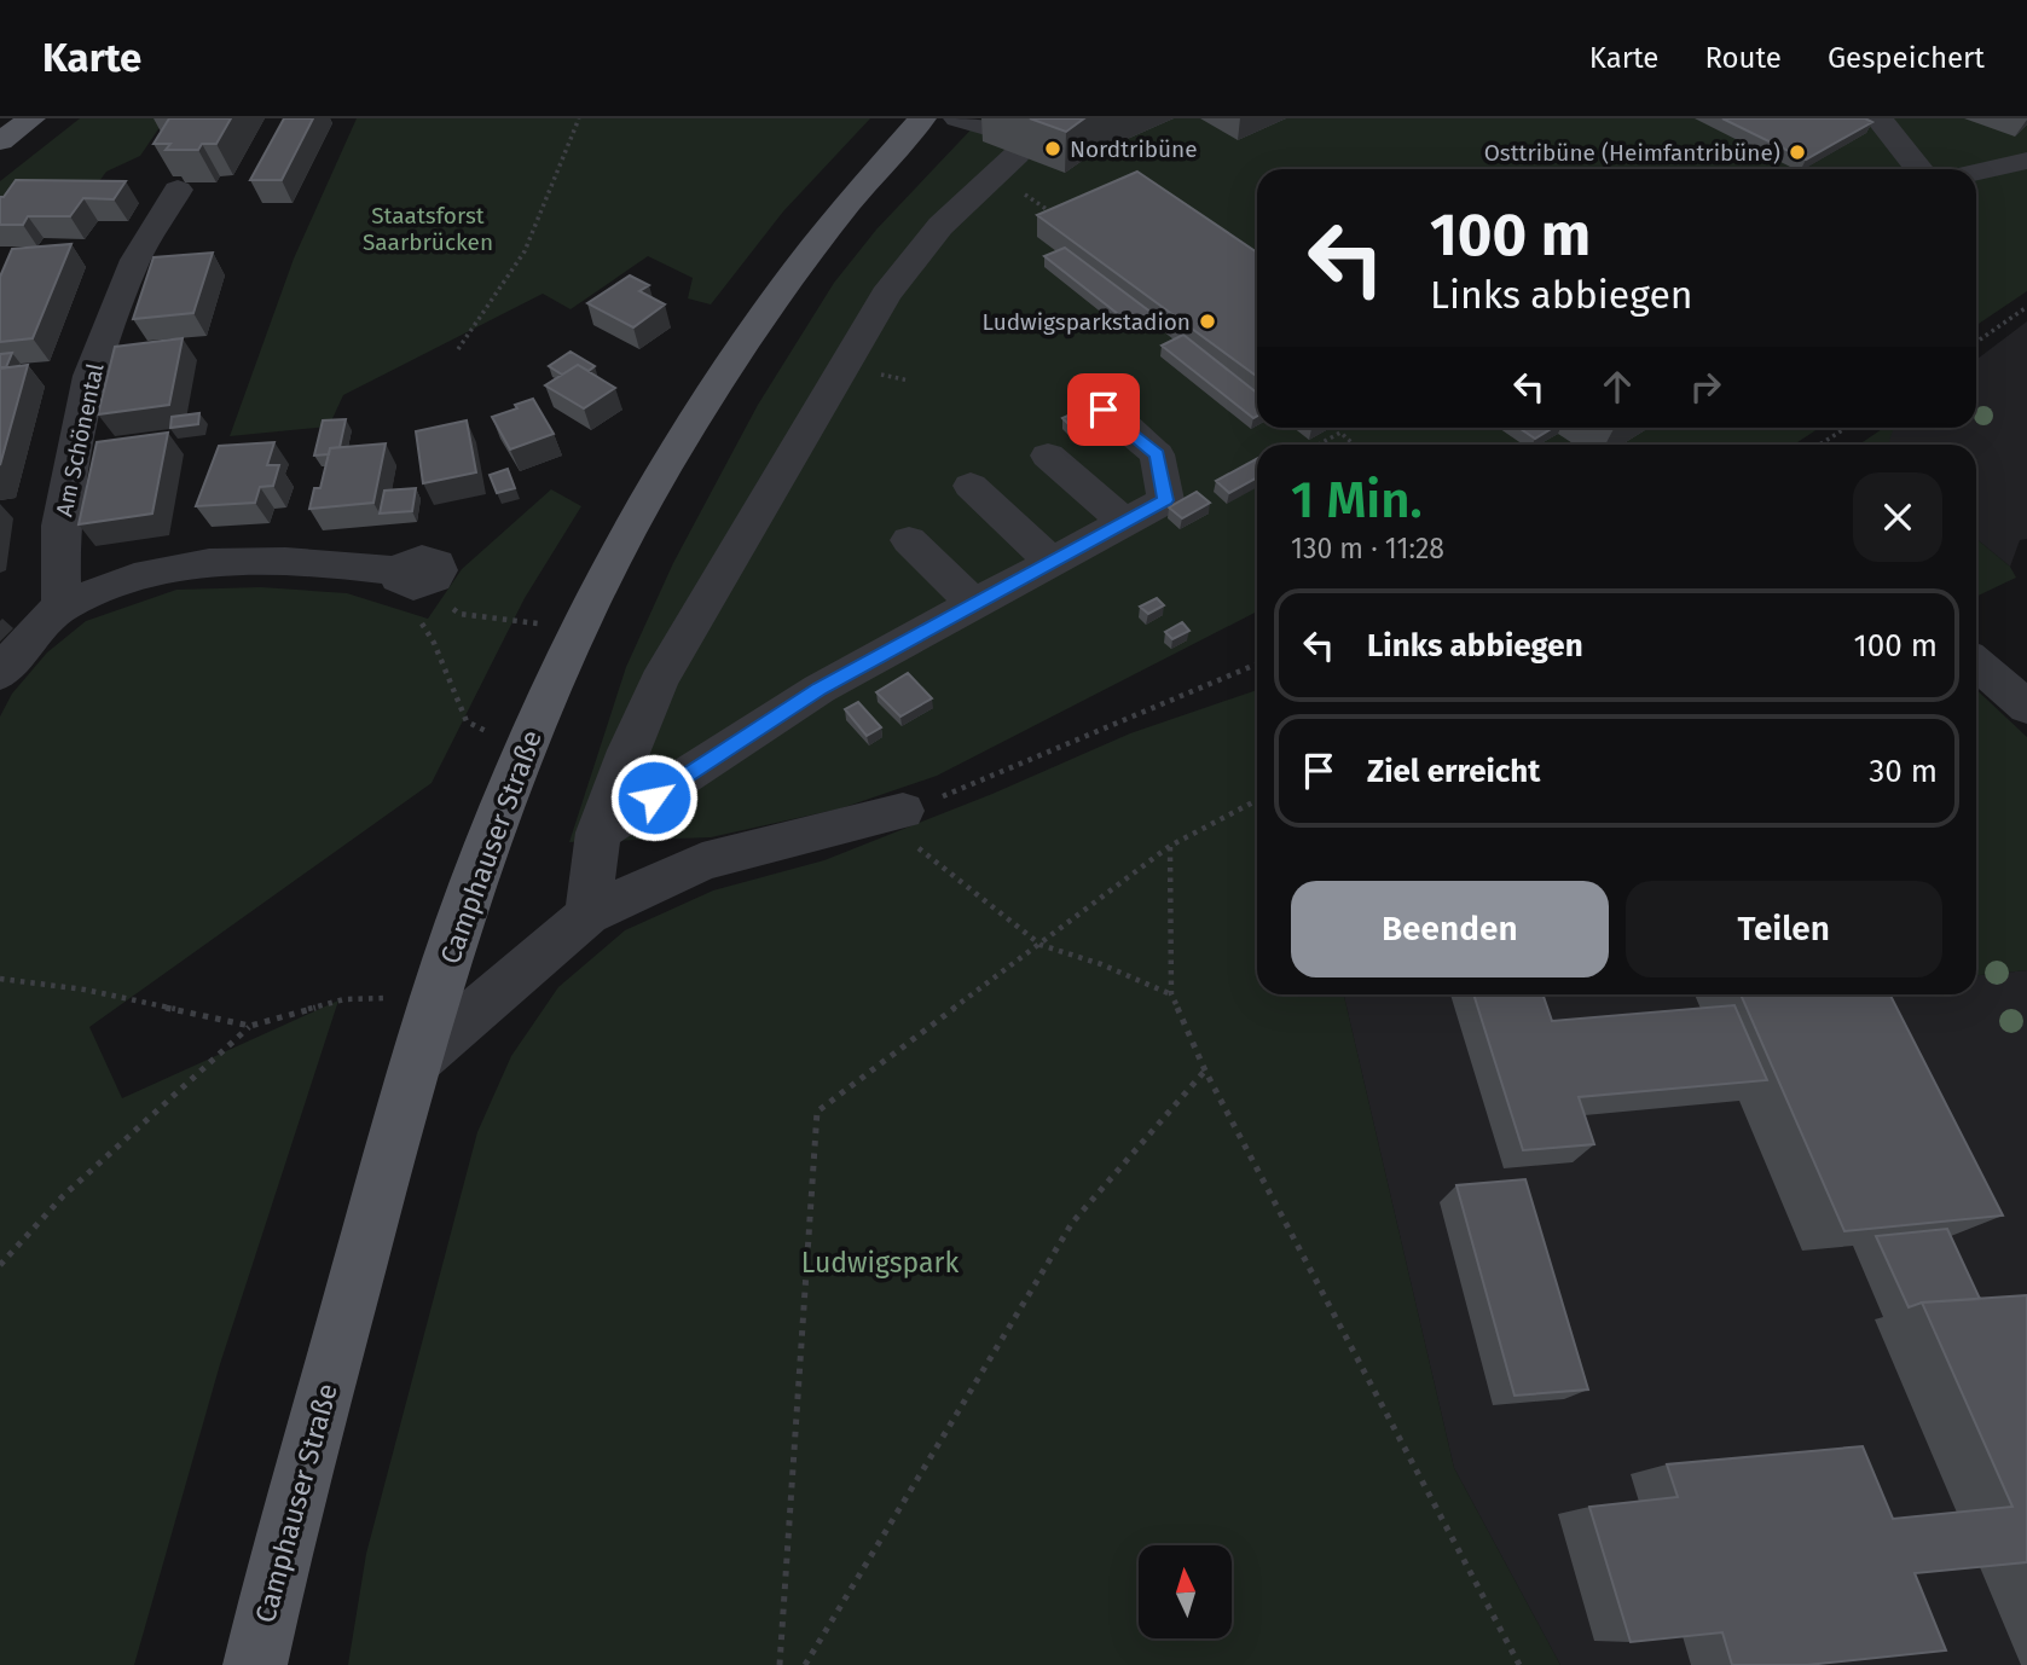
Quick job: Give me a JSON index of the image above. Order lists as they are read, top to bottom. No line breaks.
{"streets":{"main road":["Camphauser Straße"],"street":["Am Schönental"]},"parks":["Staatsforst Saarbrücken","Ludwigspark"],"places":["Nordtribüne","Osttribüne (Heimfantribüne)","Ludwigsparkstadion"],"north":"top","page":{"header":"Karte","nav":["Karte","Route","Gespeichert"],"turn":["100 m","Links abbiegen"],"heading":["1 Min.","130 m · 11:28"],"list":[{"name":"Links abbiegen","value":"100 m"},{"name":"Ziel erreicht","value":"30 m"}],"buttons":["Beenden","Teilen"]}}
